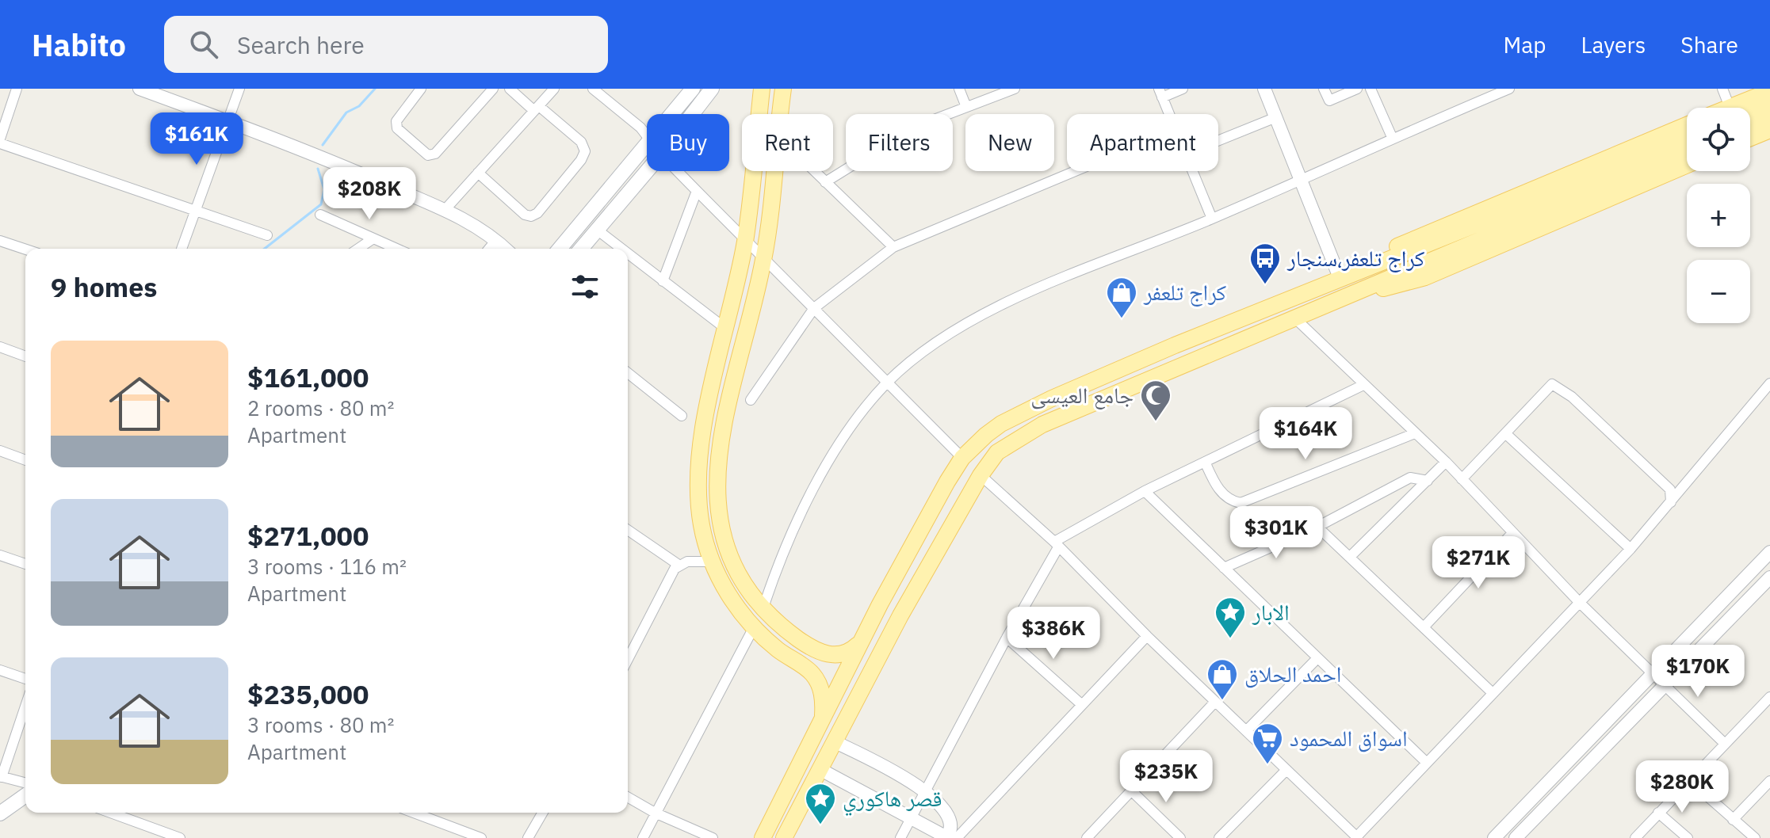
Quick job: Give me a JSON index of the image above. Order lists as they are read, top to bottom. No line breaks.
{"places":{"bus stop":["كراج تلعفر،سنجار"],"shop":["كراج تلعفر","احمد الحلاق"],"mosque":["جامع العيسى"],"place":["الابار","قصر هاكوري"],"supermarket":["اسواق المحمود"]},"page":{"header":"Habito","search":"Search here","nav":["Map","Layers","Share"],"map_buttons":["+","−"],"price":["$161K","$208K","$164K","$301K","$271K","$386K","$170K","$235K","$280K"],"chip":["Buy","Rent","Filters","New","Apartment"],"heading":"9 homes","list":[{"name":"$161,000","note":"2 rooms · 80 m² · Apartment"},{"name":"$271,000","note":"3 rooms · 116 m² · Apartment"},{"name":"$235,000","note":"3 rooms · 80 m² · Apartment"}]}}
